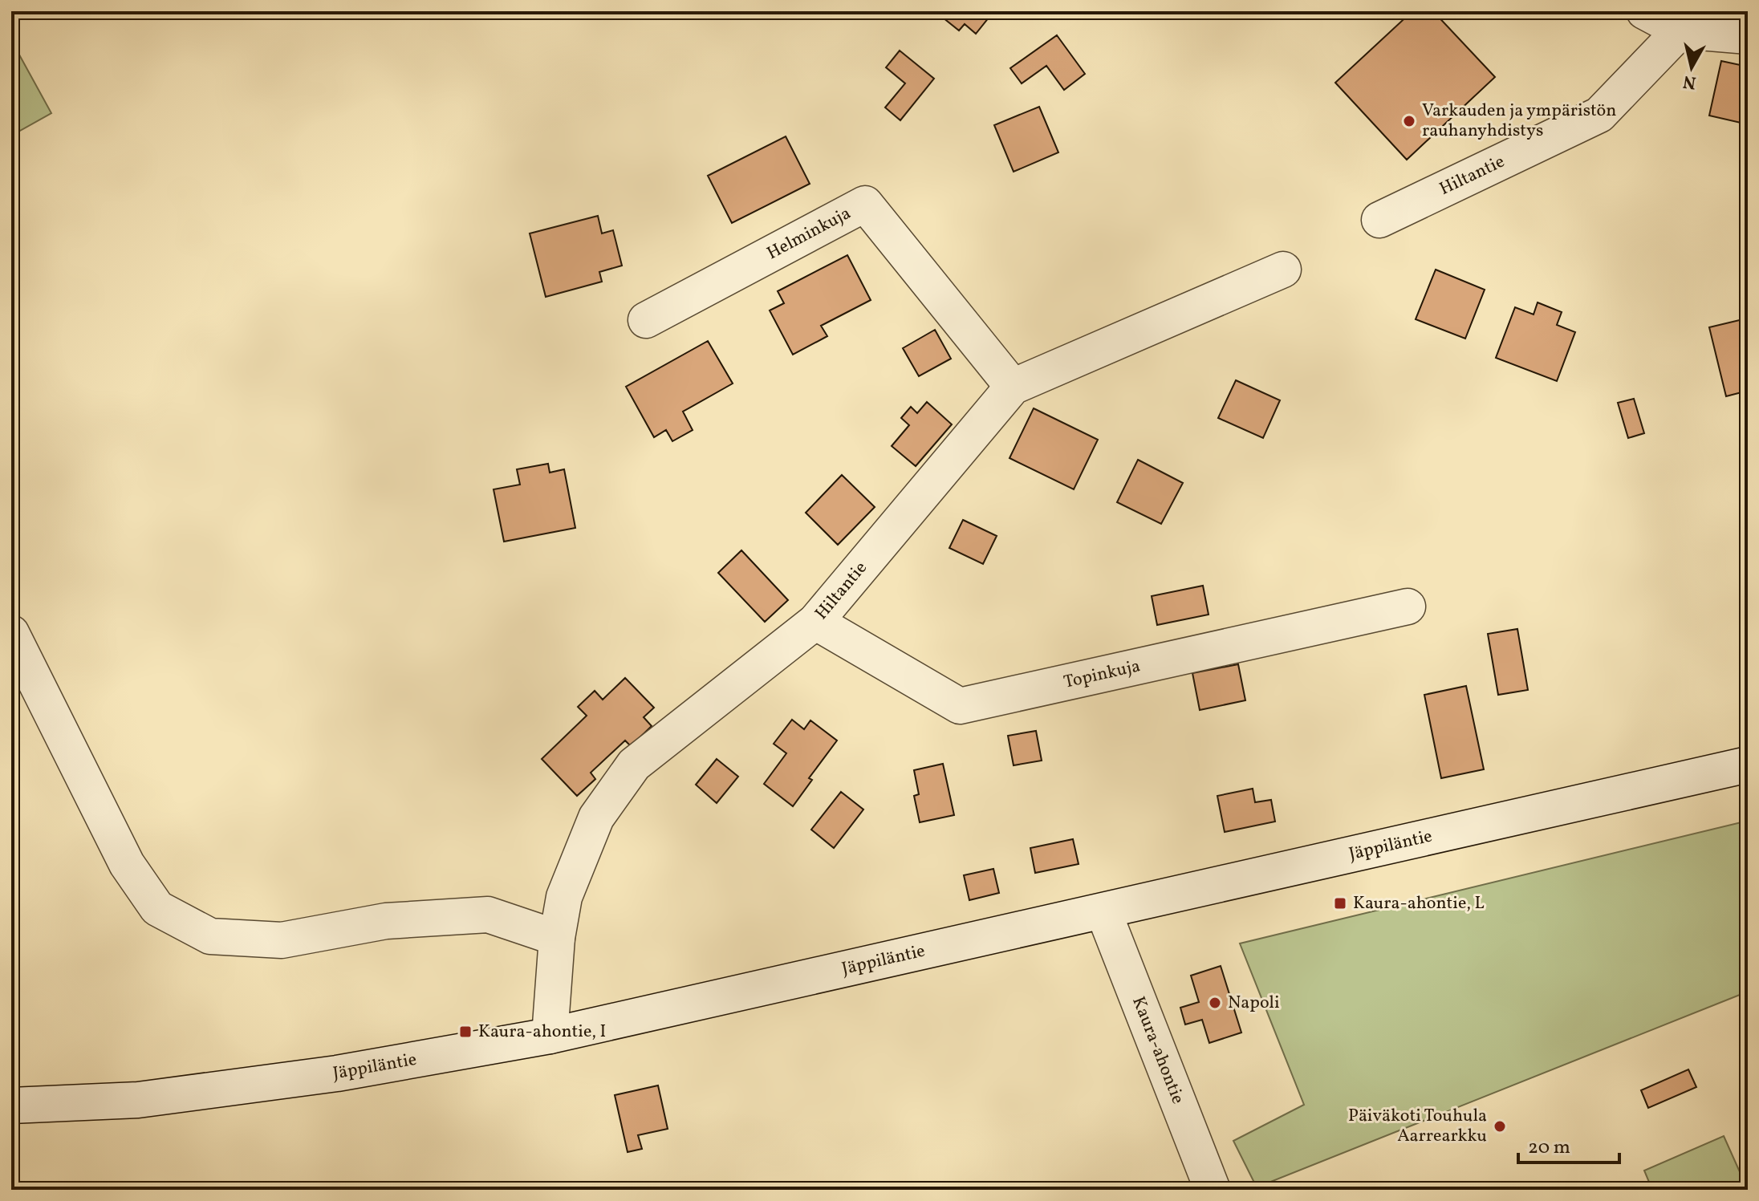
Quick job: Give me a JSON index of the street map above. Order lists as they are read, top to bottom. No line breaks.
{"streets":{"street":["Hiltantie","Helminkuja","Topinkuja","Jäppiläntie","Kaura-ahontie"]},"crossings":[["Hiltantie","Helminkuja"],["Hiltantie","Topinkuja"],["Hiltantie","Jäppiläntie"],["Jäppiläntie","Kaura-ahontie"]],"places":{"other":["Varkauden ja ympäristön rauhanyhdistys","Napoli","Päiväkoti Touhula Aarrearkku"],"transit":["Kaura-ahontie, L","Kaura-ahontie, I"]},"scale_bar":"20 m","north":"bottom"}
